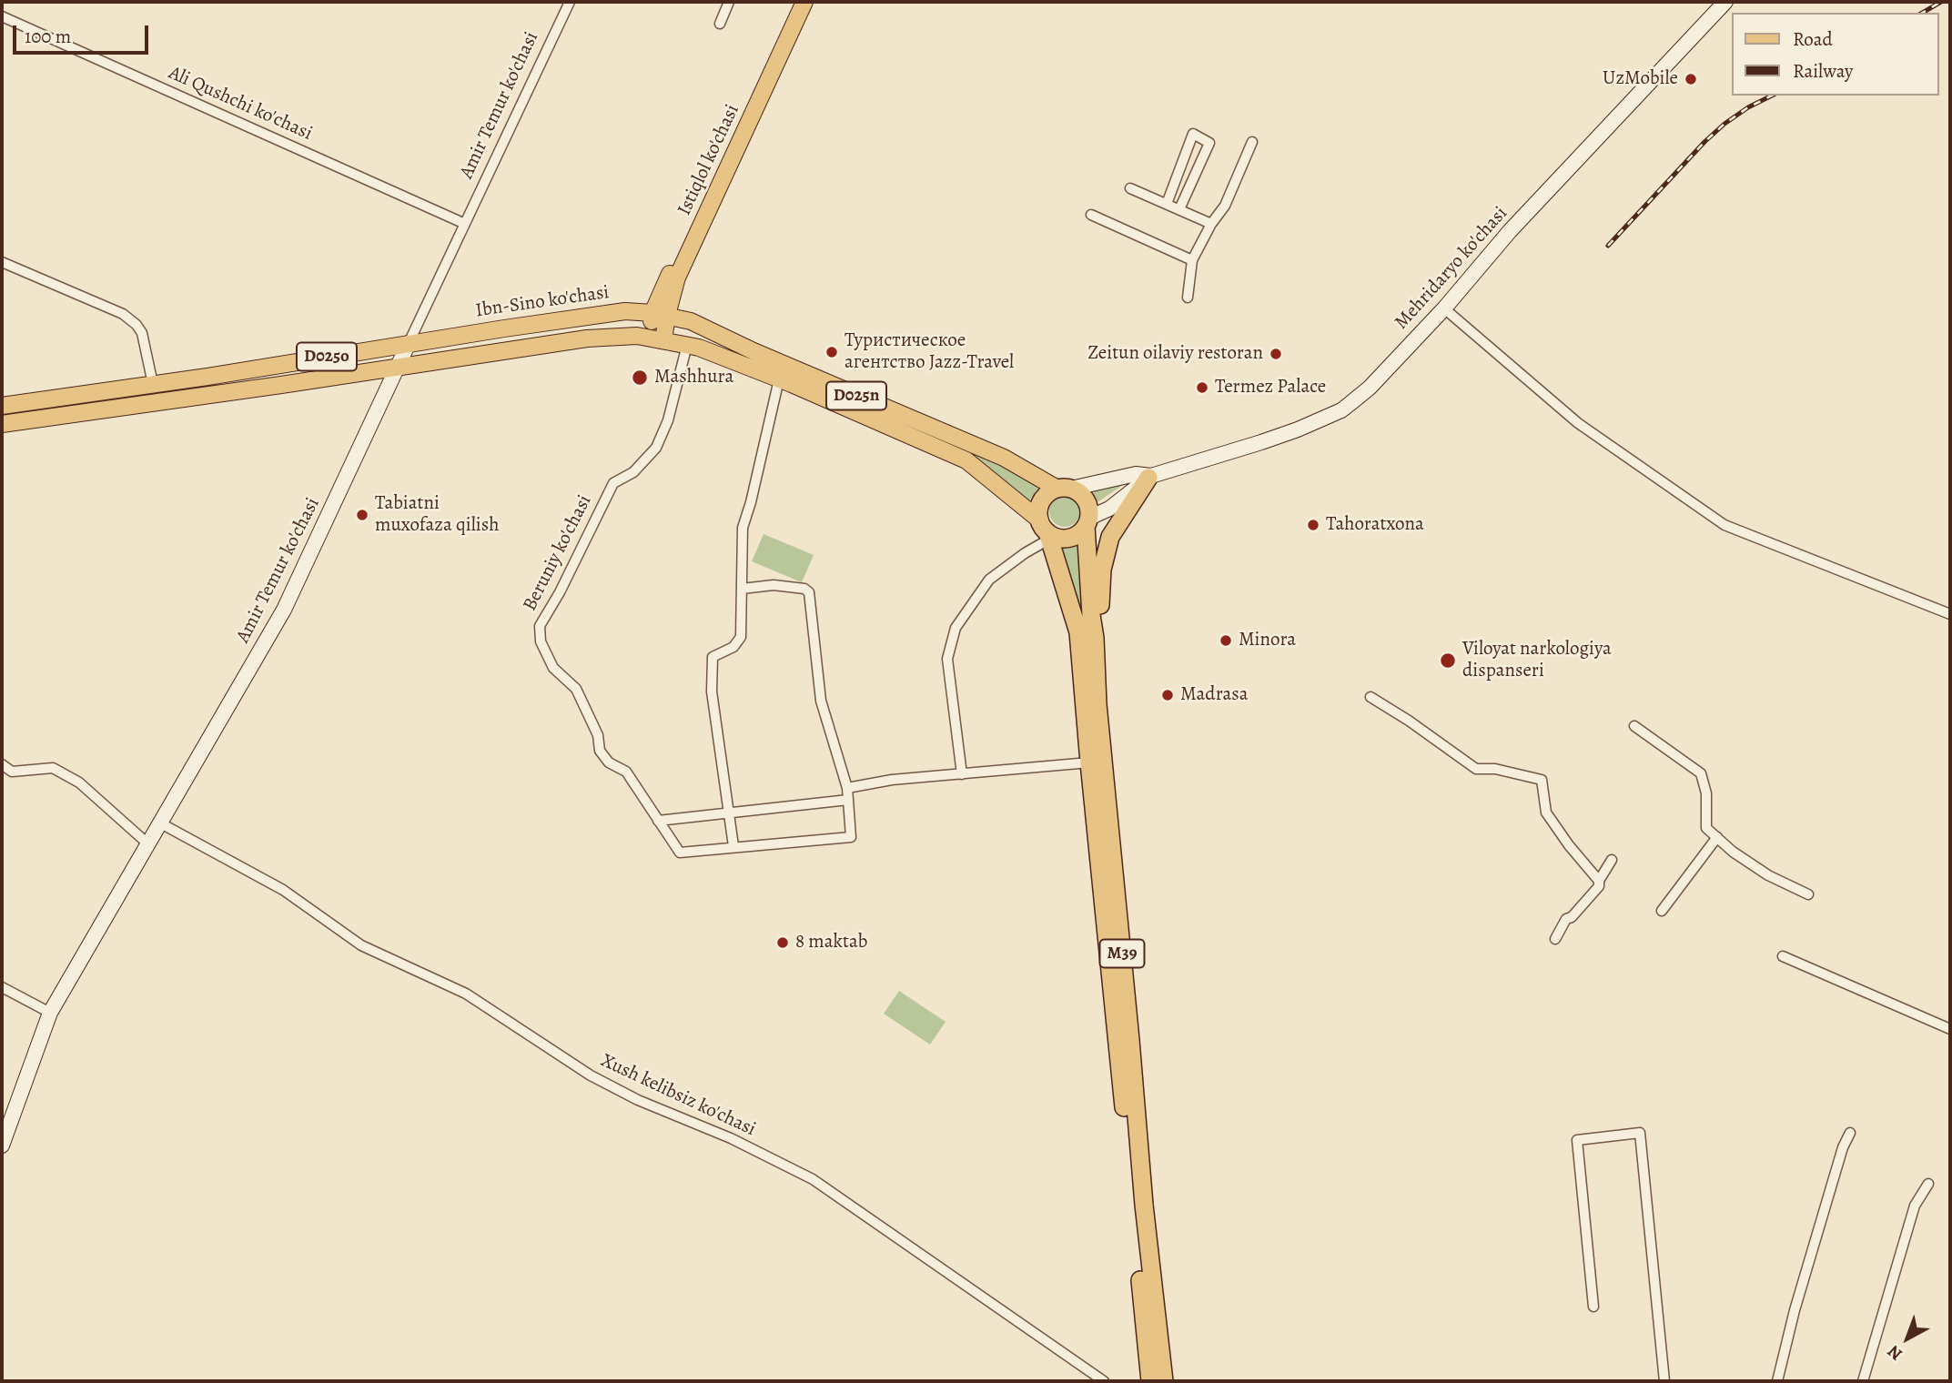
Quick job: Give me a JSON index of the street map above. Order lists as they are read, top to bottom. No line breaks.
{"streets":{"highway":["M39"],"main road":["Amir Temur ko'chasi","Istiqlol ko'chasi","Мehridaryo ko'chasi","Ibn-Sino ko'chasi","D025o","D025n"],"street":["Ali Qushchi ko'chasi","Beruniy ko'chasi","Xush kelibsiz ko'chasi"]},"crossings":[["Ali Qushchi ko'chasi","Amir Temur ko'chasi"],["Amir Temur ko'chasi","Ibn-Sino ko'chasi"],["Amir Temur ko'chasi","D025o"],["Amir Temur ko'chasi","Xush kelibsiz ko'chasi"],["Istiqlol ko'chasi","Ibn-Sino ko'chasi"],["Istiqlol ko'chasi","D025o"],["Istiqlol ko'chasi","D025n"],["Ibn-Sino ko'chasi","D025n"],["Ibn-Sino ko'chasi","M39"],["D025o","D025n"],["D025n","Beruniy ko'chasi"],["D025n","M39"]],"places":["UzMobile","Туристическое агентство Jazz-Travel","Zeitun oilaviy restoran","Mashhura","Termez Palace","Tabiatni muxofaza qilish","Tahoratxona","Minora","Viloyat narkologiya dispanseri","Madrasa","8 maktab"],"legend":["Road","Railway"],"scale_bar":"100 m","north":"bottom left"}
